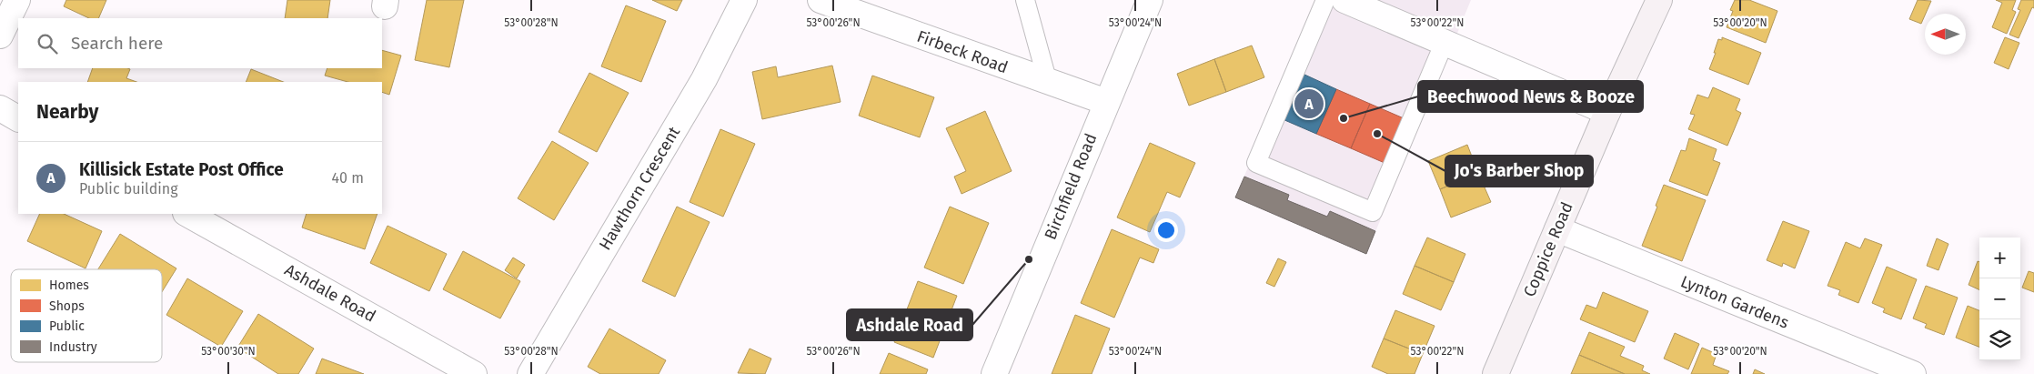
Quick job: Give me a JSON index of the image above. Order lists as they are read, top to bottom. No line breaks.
{"streets":{"street":["Firbeck Road","Birchfield Road","Hawthorn Crescent","Coppice Road","Ashdale Road","Lynton Gardens"]},"crossings":[["Firbeck Road","Birchfield Road"],["Coppice Road","Lynton Gardens"]],"places":["Beechwood News & Booze","Jo's Barber Shop","Ashdale Road"],"legend":["Homes","Shops","Public","Industry"],"north":"left","page":{"search":"Search here","heading":"Nearby","pins":"A","list":[{"mark":"A","name":"Killisick Estate Post Office","note":"Public building","value":"40 m"}],"map_buttons":["+","−"]},"coordinates":["53°00'28\"N","53°00'26\"N","53°00'24\"N","53°00'22\"N","53°00'20\"N","53°00'30\"N"]}
